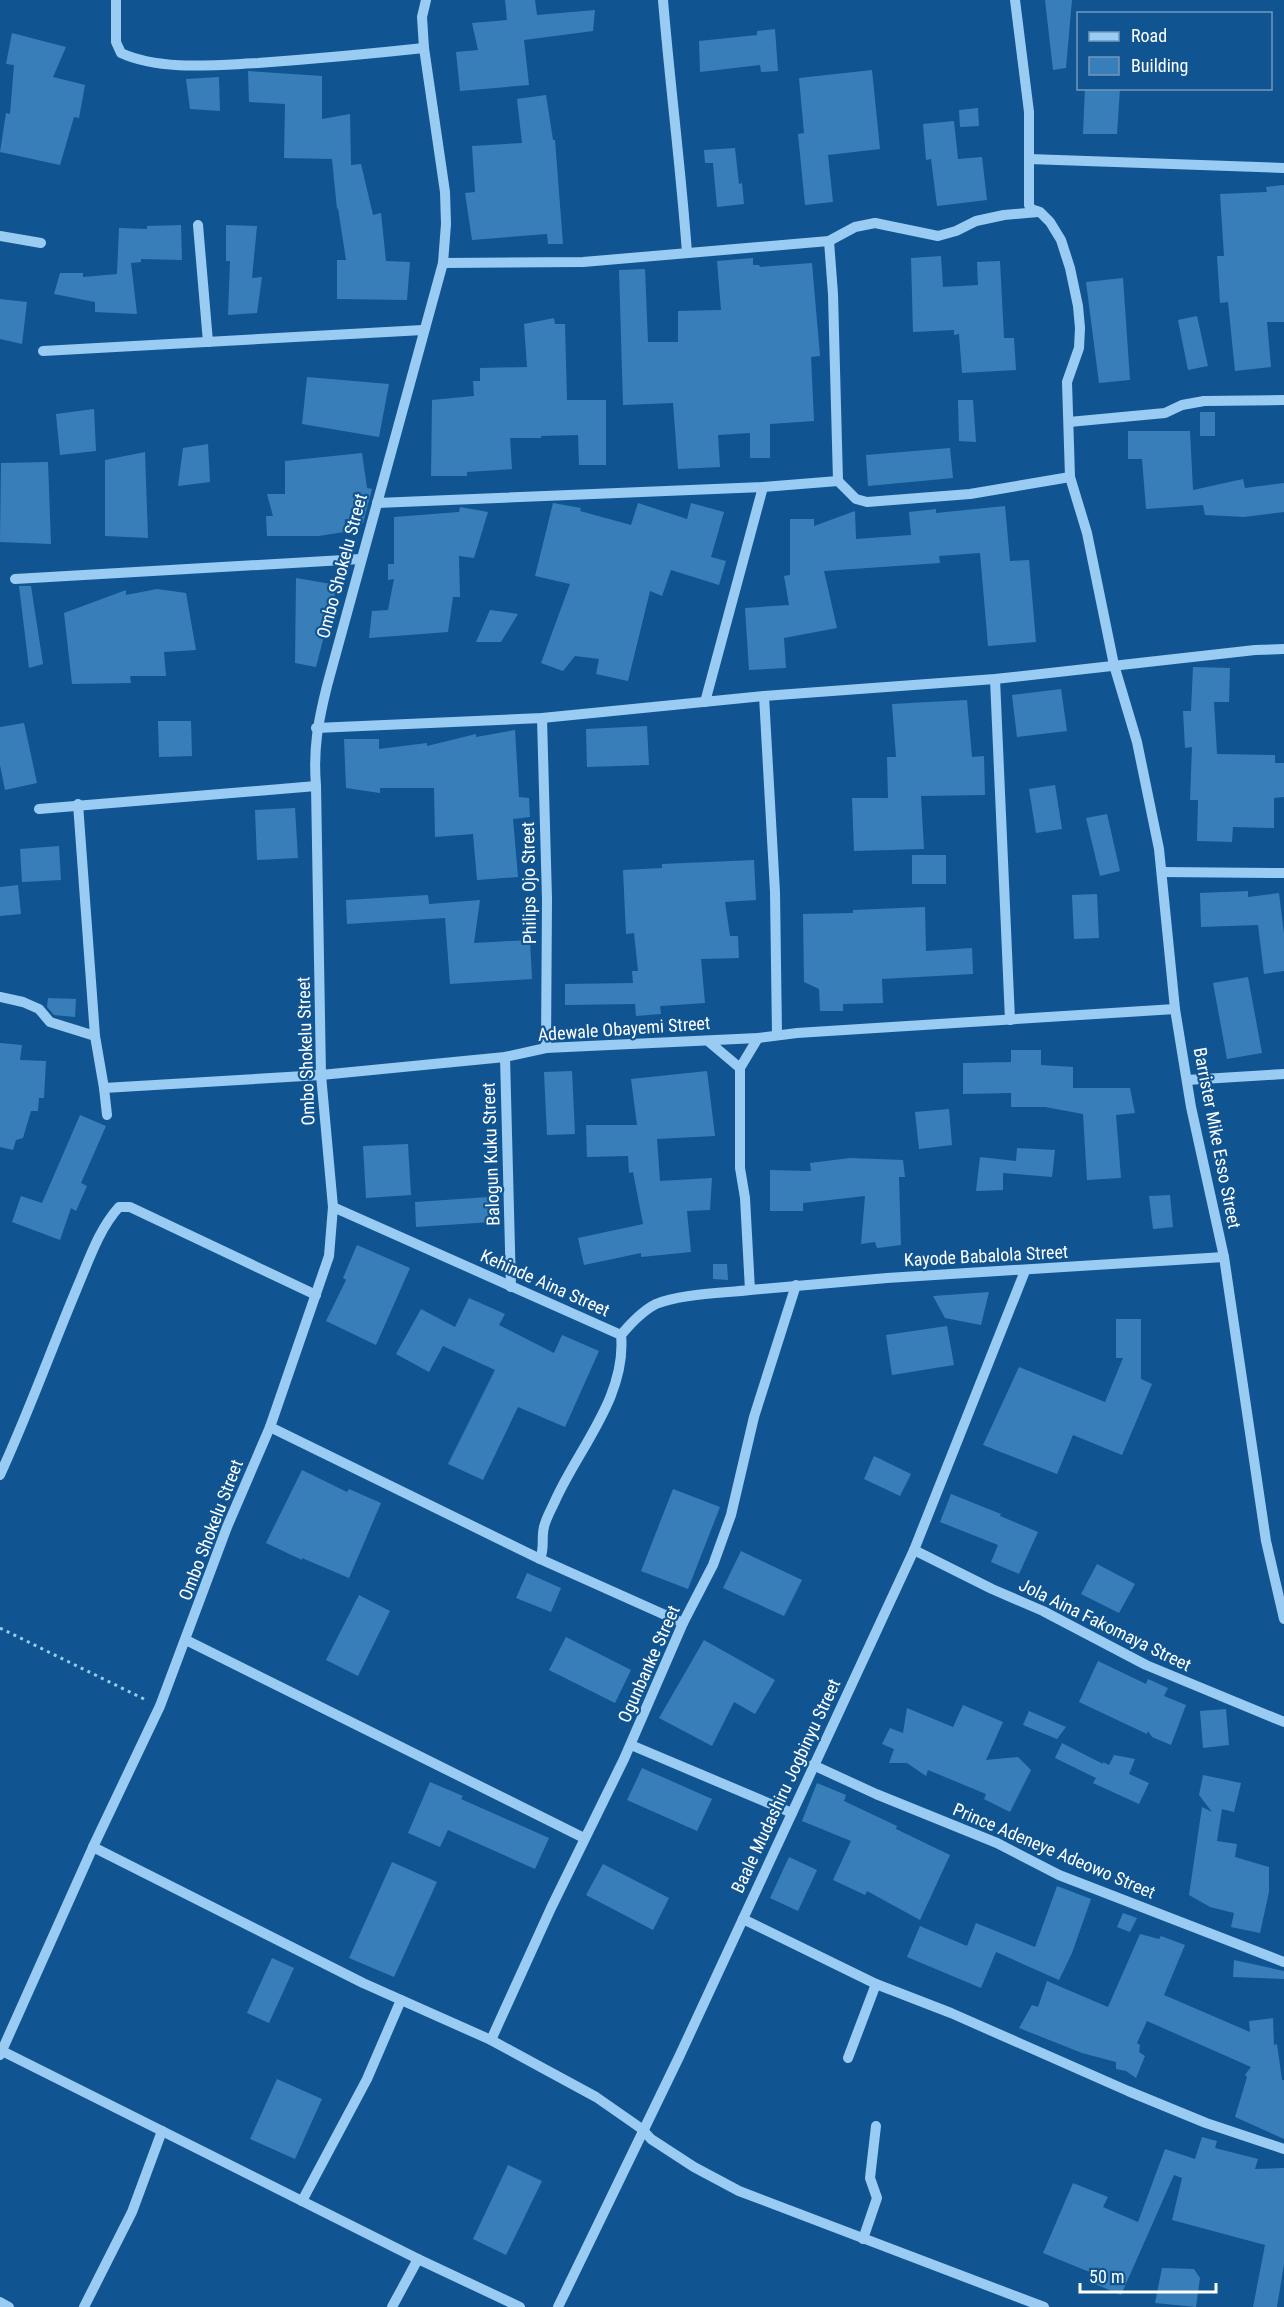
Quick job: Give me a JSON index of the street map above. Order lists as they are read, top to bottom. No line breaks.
{"streets":{"street":["Ombo Shokelu Street","Philips Ojo Street","Adewale Obayemi Street","Barrister Mike Esso Street","Balogun Kuku Street","Kayode Babalola Street","Kehinde Aina Street","Jola Aina Fakomaya Street","Ogunbanke Street","Baale Mudashiru Jogbinyu Street","Prince Adeneye Adeowo Street"]},"crossings":[["Ombo Shokelu Street","Adewale Obayemi Street"],["Ombo Shokelu Street","Kehinde Aina Street"],["Philips Ojo Street","Adewale Obayemi Street"],["Adewale Obayemi Street","Barrister Mike Esso Street"],["Adewale Obayemi Street","Balogun Kuku Street"],["Barrister Mike Esso Street","Kayode Babalola Street"],["Balogun Kuku Street","Kehinde Aina Street"],["Kayode Babalola Street","Kehinde Aina Street"],["Kayode Babalola Street","Ogunbanke Street"],["Kayode Babalola Street","Baale Mudashiru Jogbinyu Street"],["Jola Aina Fakomaya Street","Baale Mudashiru Jogbinyu Street"],["Baale Mudashiru Jogbinyu Street","Prince Adeneye Adeowo Street"]],"legend":["Road","Building"],"scale_bar":"50 m"}
